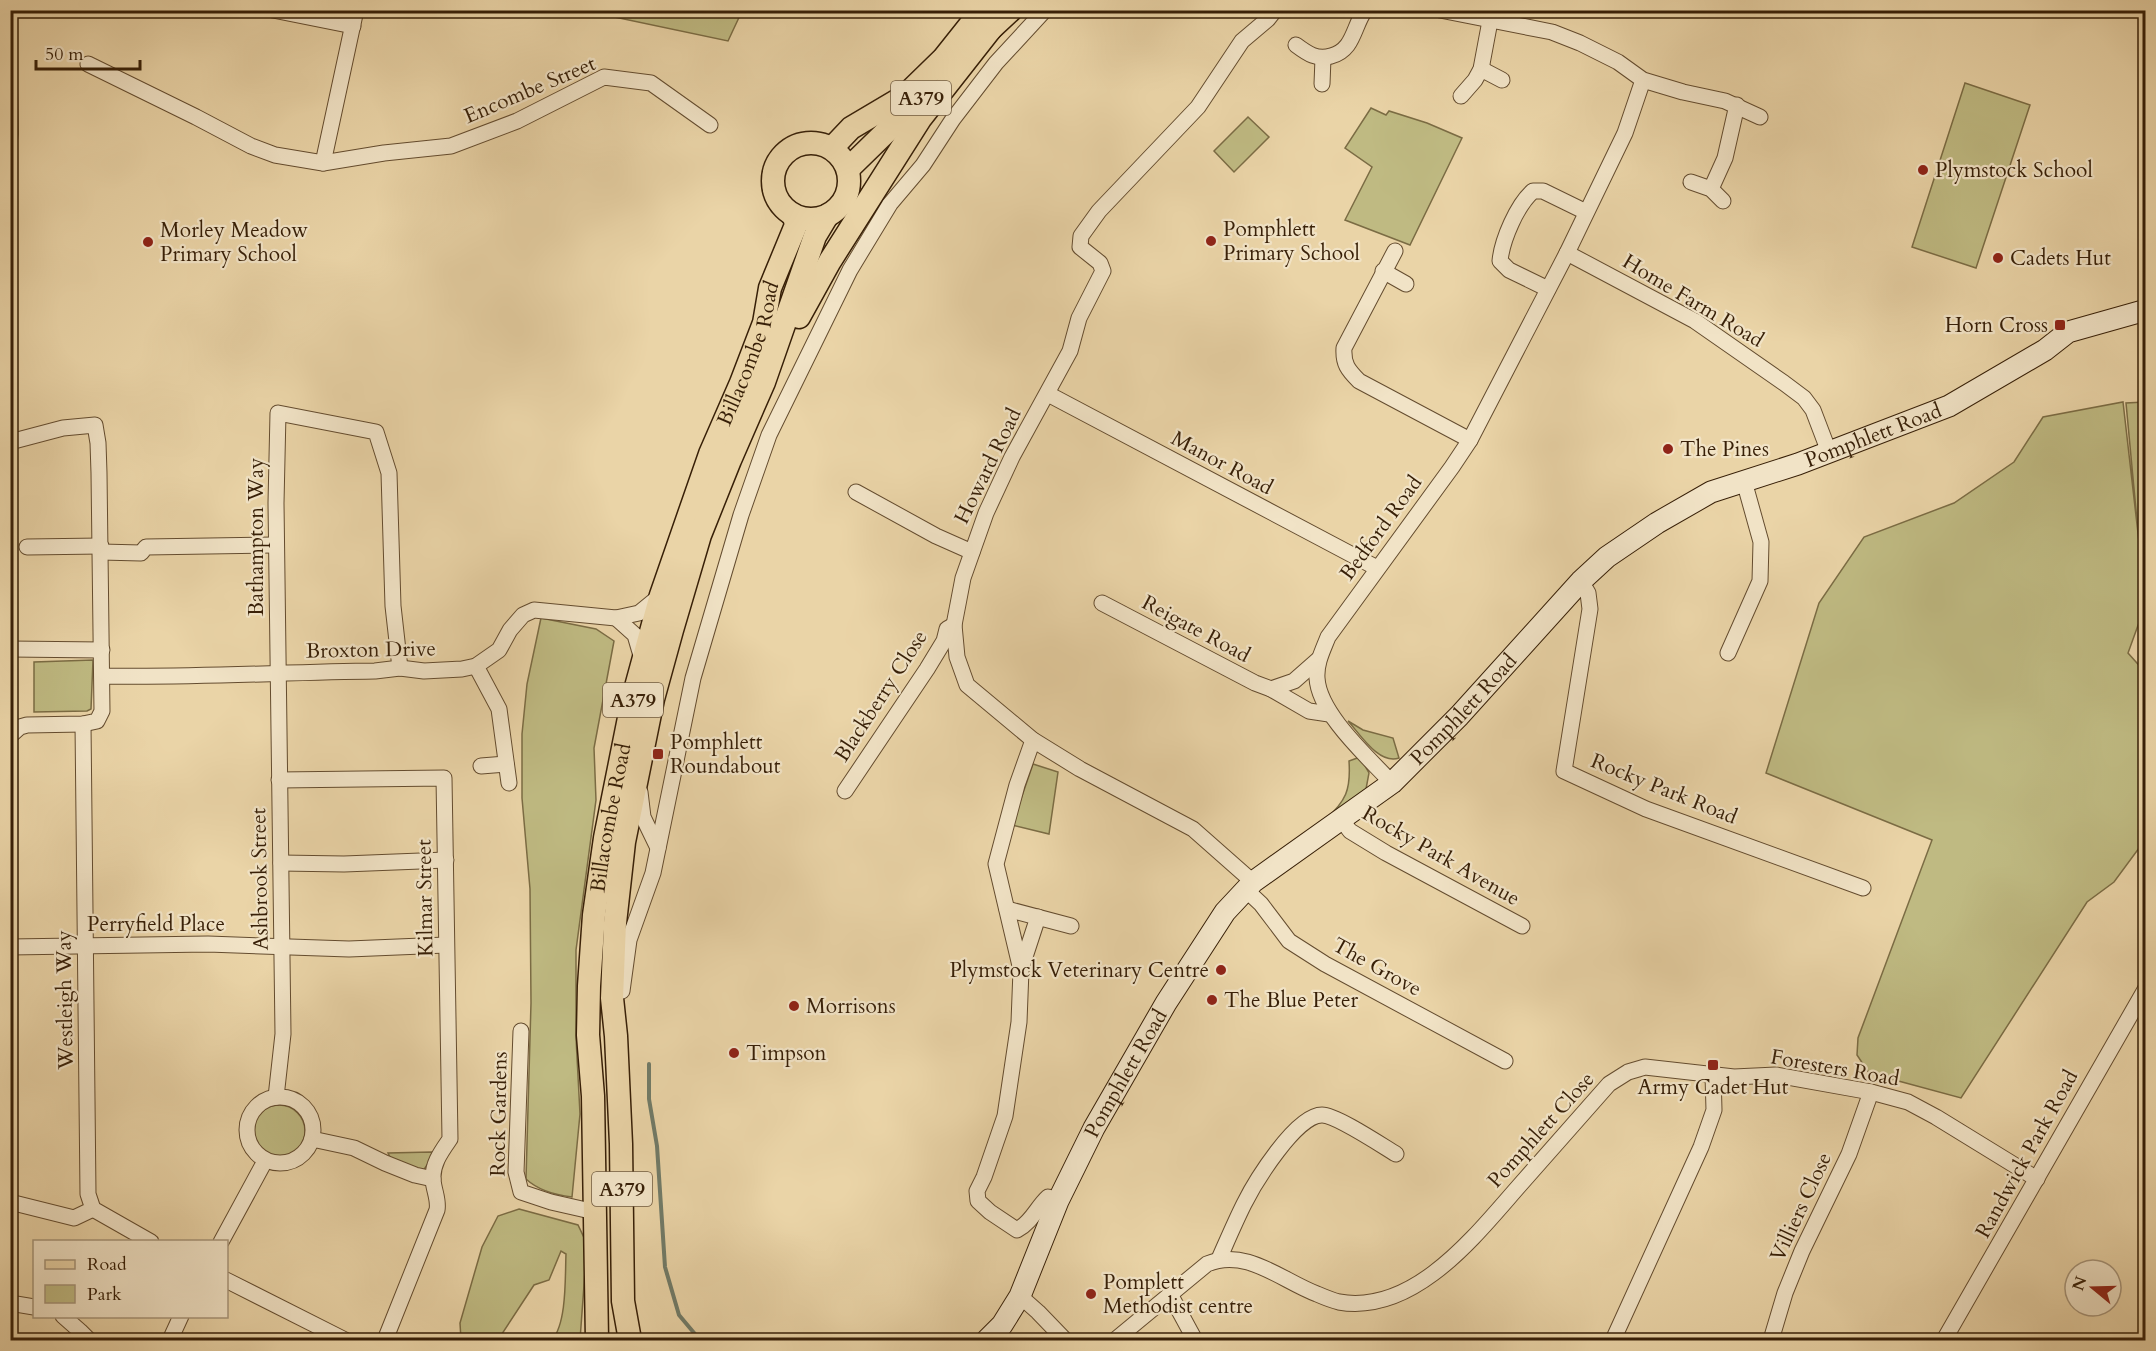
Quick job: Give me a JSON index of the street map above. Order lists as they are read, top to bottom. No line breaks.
{"streets":{"main road":["A379","Billacombe Road"],"street":["Encombe Street","Home Farm Road","Pomphlett Road","Manor Road","Howard Road","Bedford Road","Bathampton Way","Reigate Road","Broxton Drive","Blackberry Close","Rocky Park Road","Rocky Park Avenue","Ashbrook Street","Kilmar Street","Perryfield Place","The Grove","Westleigh Way","Foresters Road","Rock Gardens","Pomphlett Close","Randwick Park Road","Villiers Close"]},"crossings":[["Home Farm Road","Pomphlett Road"],["Home Farm Road","Bedford Road"],["Billacombe Road","Broxton Drive"],["Billacombe Road","Rock Gardens"],["Pomphlett Road","Howard Road"],["Pomphlett Road","Bedford Road"],["Pomphlett Road","Rocky Park Road"],["Pomphlett Road","Rocky Park Avenue"],["Pomphlett Road","The Grove"],["Manor Road","Howard Road"],["Manor Road","Bedford Road"],["Howard Road","Blackberry Close"],["Howard Road","The Grove"],["Bedford Road","Reigate Road"],["Bathampton Way","Broxton Drive"],["Bathampton Way","Ashbrook Street"],["Broxton Drive","Ashbrook Street"],["Ashbrook Street","Kilmar Street"],["Ashbrook Street","Perryfield Place"],["Kilmar Street","Perryfield Place"],["Perryfield Place","Westleigh Way"],["Foresters Road","Pomphlett Close"],["Foresters Road","Randwick Park Road"],["Foresters Road","Villiers Close"]],"places":{"other":["Plymstock School","Pomphlett Primary School","Morley Meadow Primary School","Cadets Hut","The Pines","Plymstock Veterinary Centre","The Blue Peter","Morrisons","Timpson","Pomplett Methodist centre"],"transit":["Horn Cross","Pomphlett Roundabout","Army Cadet Hut"]},"legend":["Road","Park"],"scale_bar":"50 m","north":"left"}
